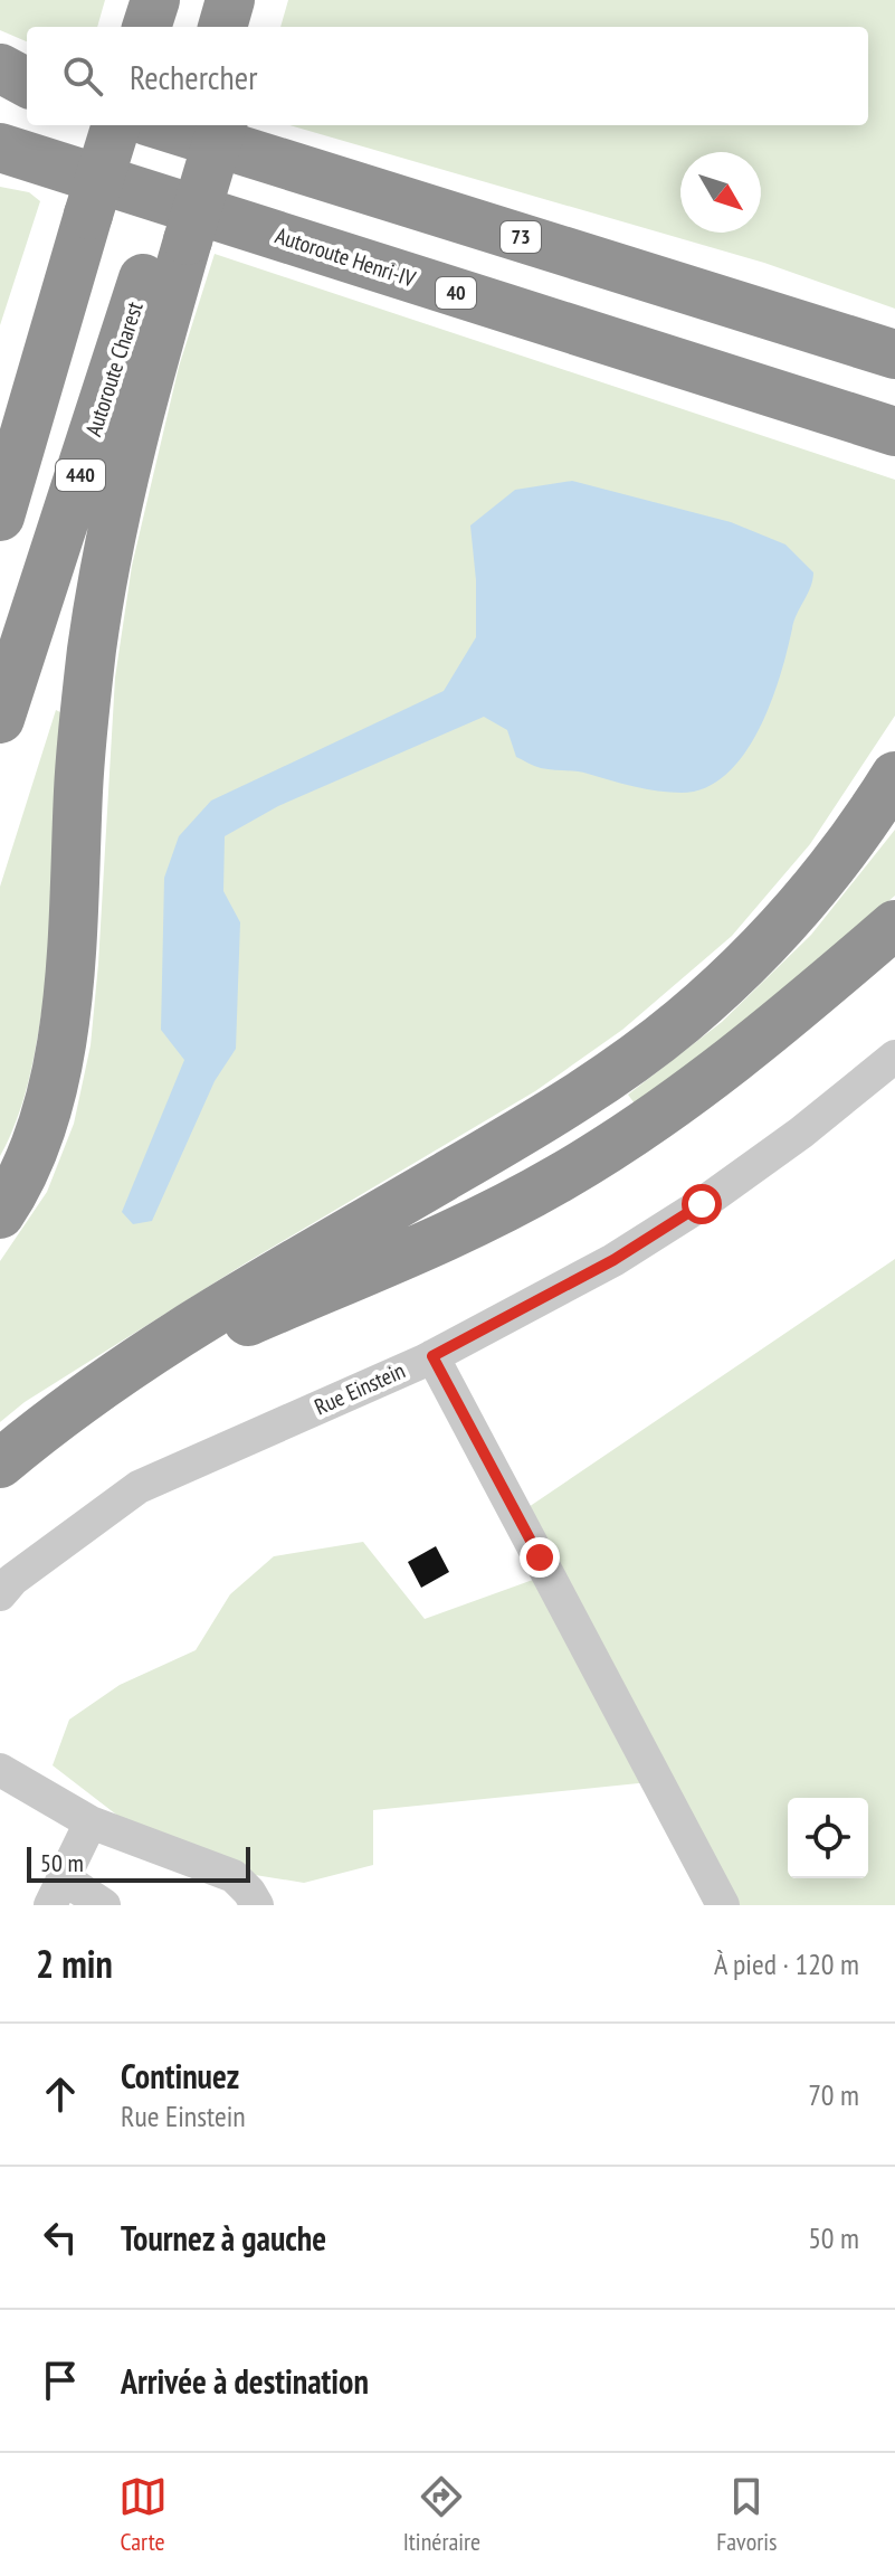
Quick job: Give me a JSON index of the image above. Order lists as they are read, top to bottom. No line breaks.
{"streets":{"highway":["73","Autoroute Henri-IV","40","Autoroute Charest","440"],"street":["Rue Einstein"]},"scale_bar":"50 m","north":"bottom right","page":{"search":"Rechercher","scale":"50 m","heading":["2 min","À pied · 120 m"],"list":[["Continuez","Rue Einstein","70 m"],["Tournez à gauche","50 m"],"Arrivée à destination"],"nav":["Carte","Itinéraire","Favoris"]}}
